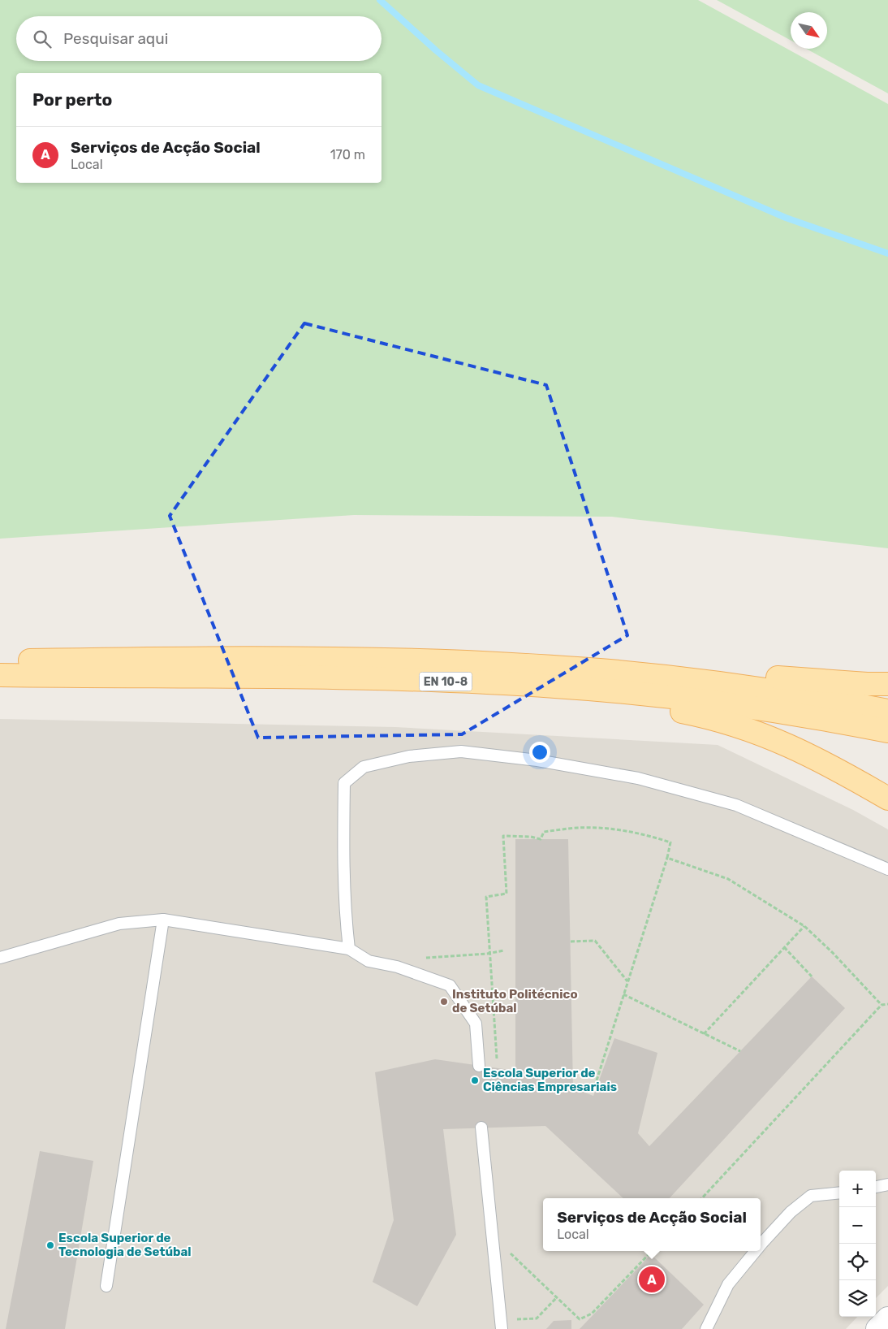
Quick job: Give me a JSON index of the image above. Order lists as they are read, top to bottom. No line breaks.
{"streets":{"main road":["EN 10-8"]},"places":["Instituto Politécnico de Setúbal","Escola Superior de Ciências Empresariais","Escola Superior de Tecnologia de Setúbal"],"north":"bottom right","page":{"search":"Pesquisar aqui","heading":"Por perto","list":[{"mark":"A","name":"Serviços de Acção Social","note":"Local","value":"170 m"}],"map_buttons":["+","−"],"popup":["Serviços de Acção Social","Local"],"pins":"A"}}
